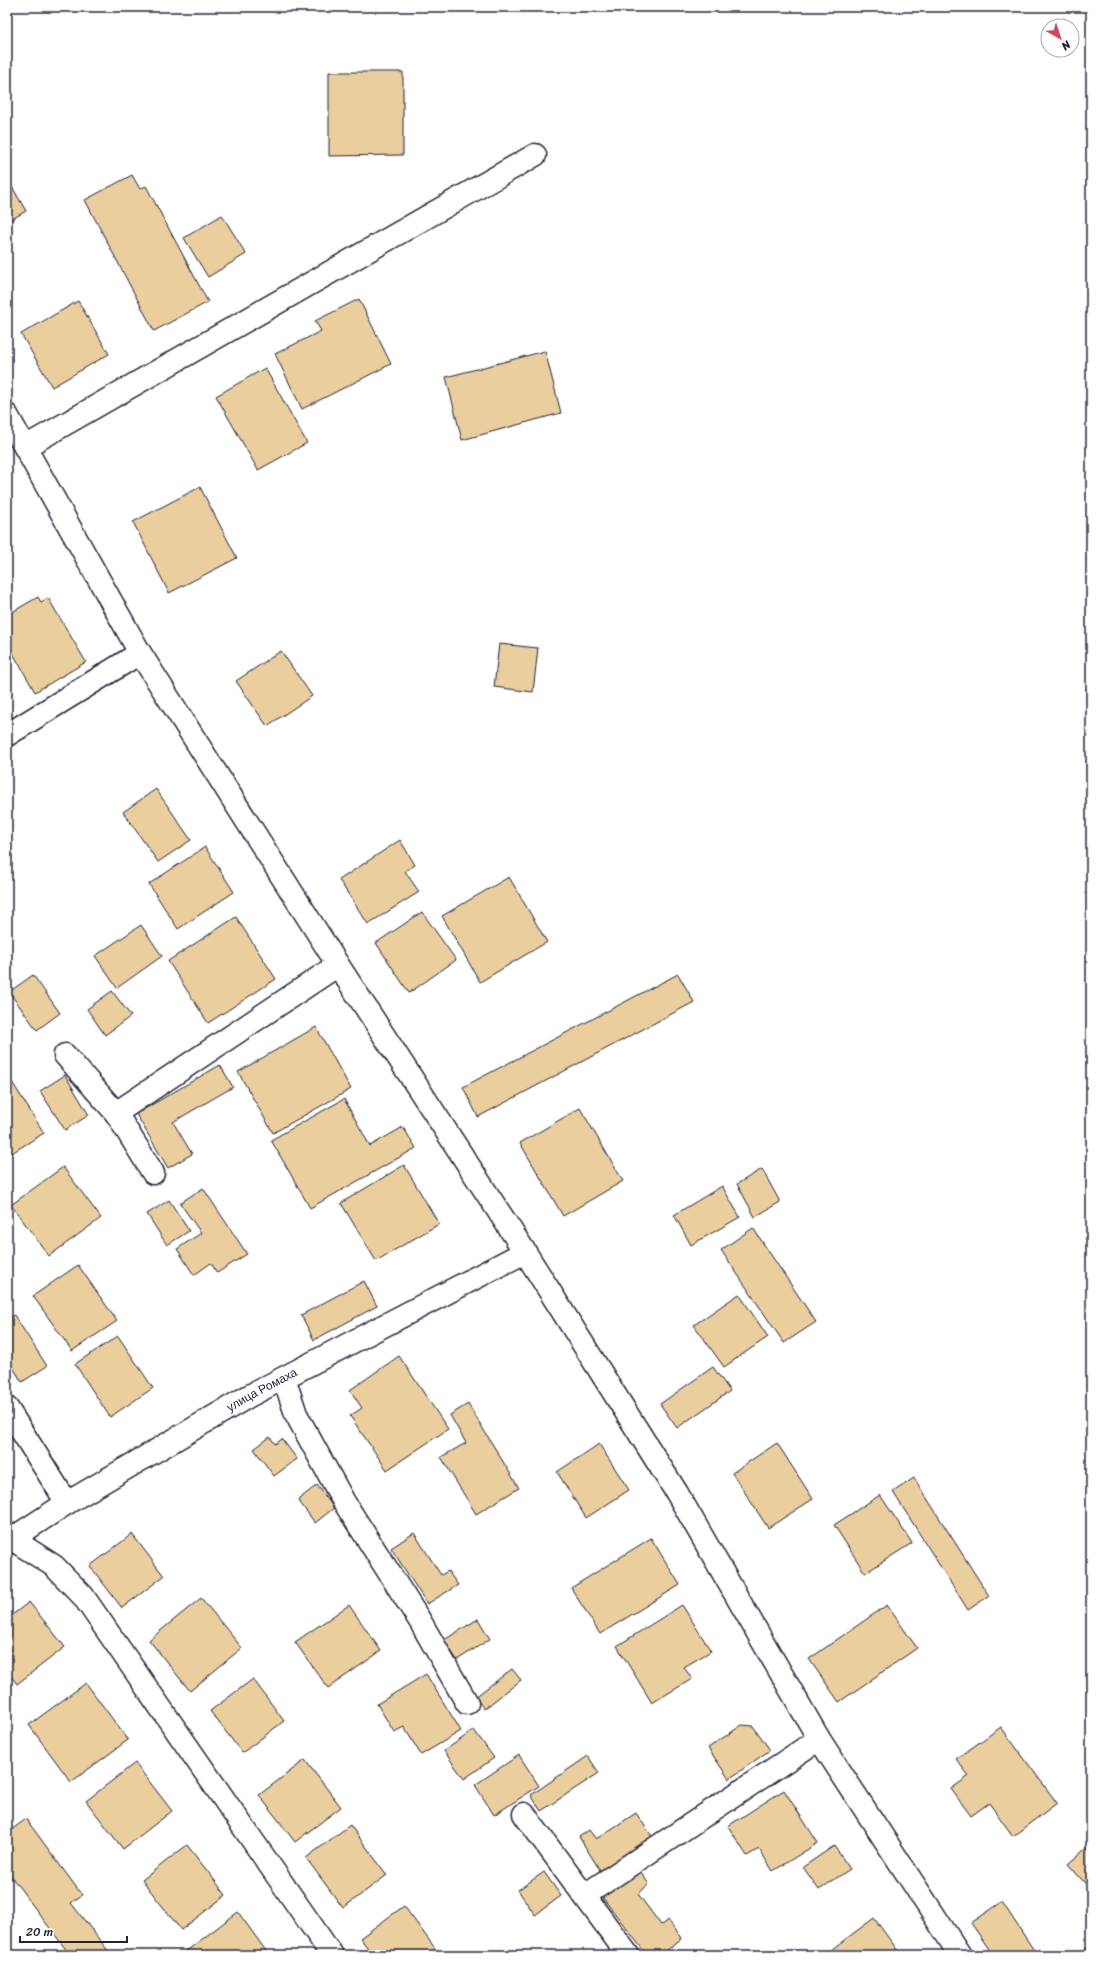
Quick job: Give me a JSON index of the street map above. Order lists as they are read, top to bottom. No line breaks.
{"streets":{"street":["улица Ромаха"]},"scale_bar":"20 m","north":"bottom right"}
